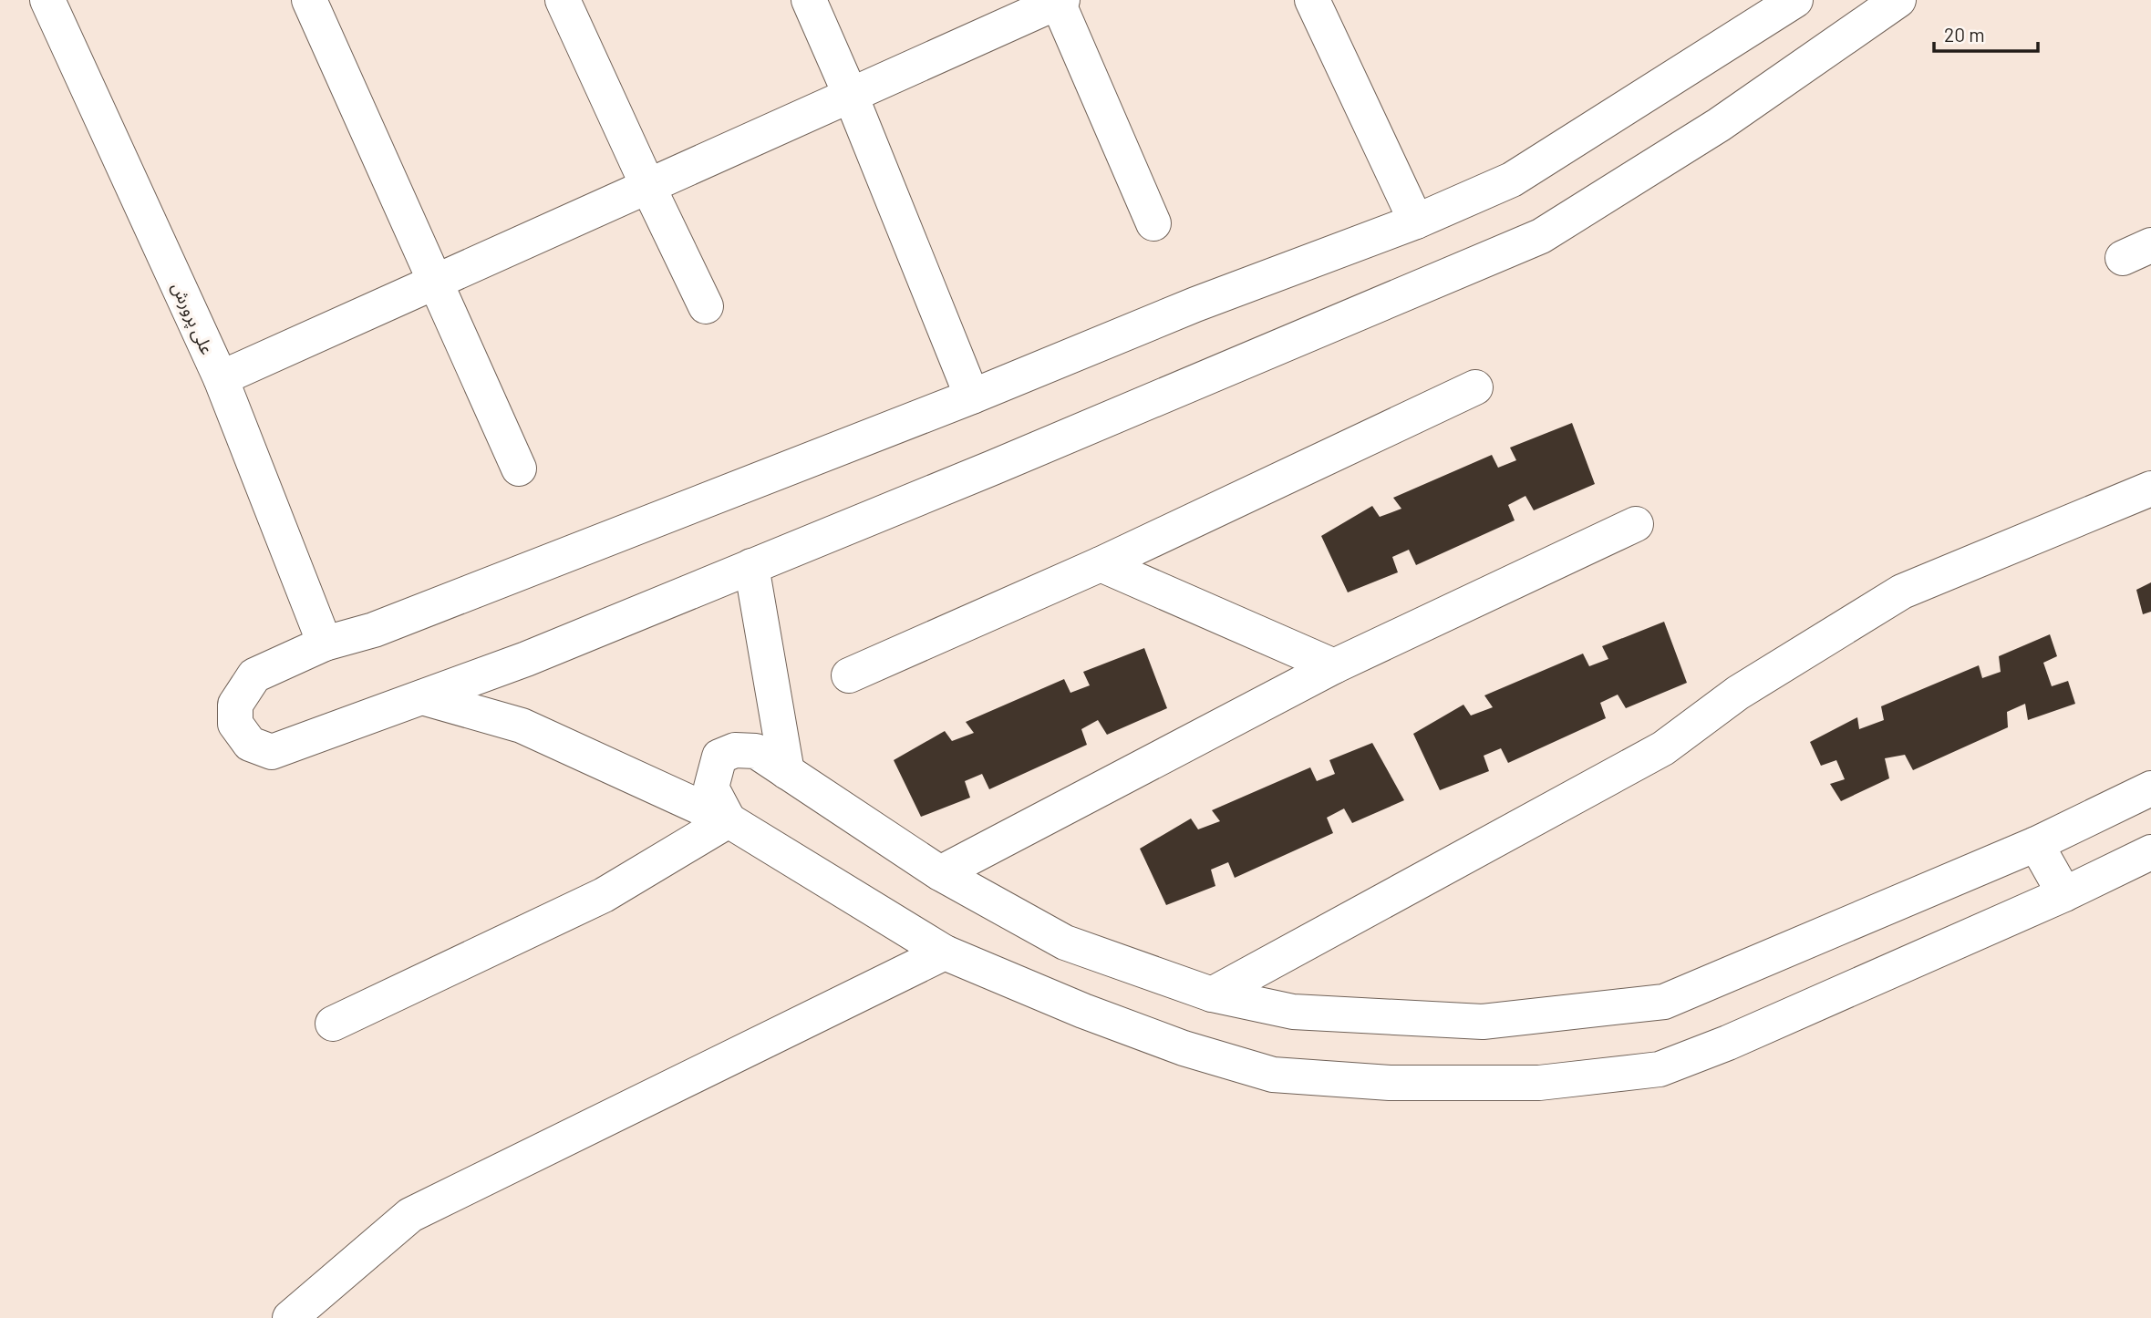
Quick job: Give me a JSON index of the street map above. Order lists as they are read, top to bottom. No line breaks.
{"streets":{"street":["علی پرورش"]},"scale_bar":"20 m"}
